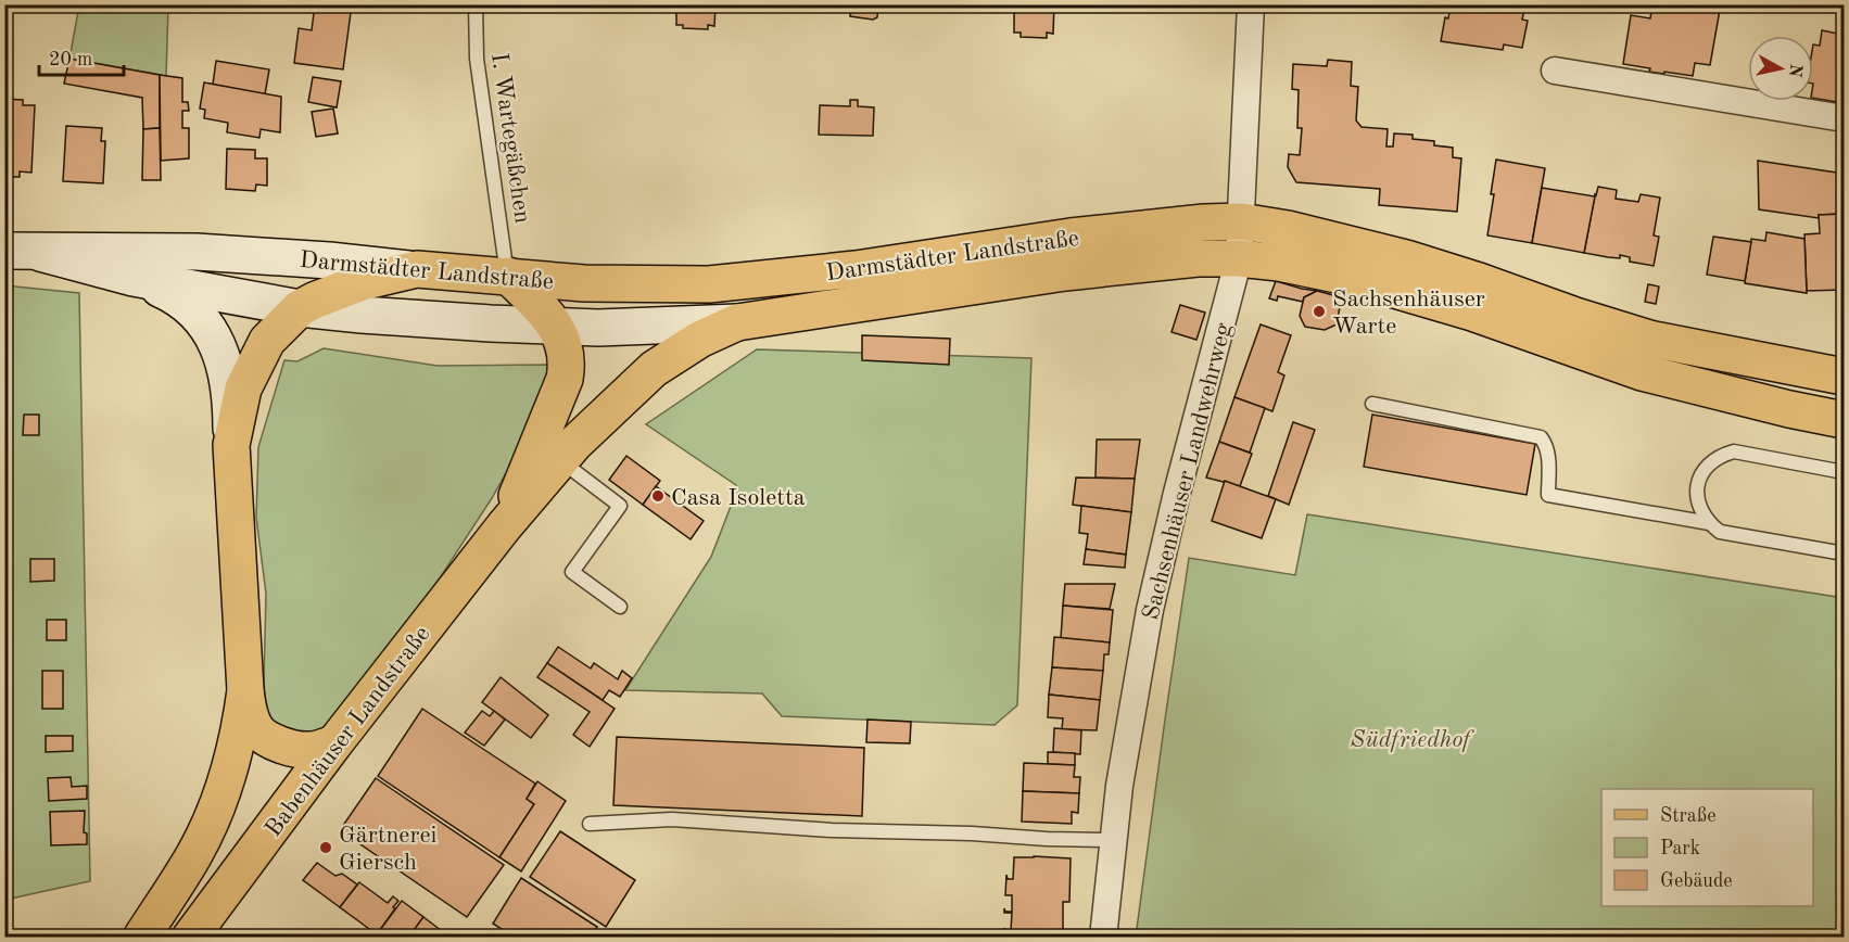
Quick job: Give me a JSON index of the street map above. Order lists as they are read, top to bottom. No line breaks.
{"streets":{"main road":["Darmstädter Landstraße","Babenhäuser Landstraße"],"street":["Sachsenhäuser Landwehrweg"],"lane":["I. Wartegäßchen"]},"crossings":[["I. Wartegäßchen","Darmstädter Landstraße"],["Darmstädter Landstraße","Sachsenhäuser Landwehrweg"],["Darmstädter Landstraße","Babenhäuser Landstraße"]],"parks":["Südfriedhof"],"places":["Sachsenhäuser Warte","Casa Isoletta","Gärtnerei Giersch"],"legend":["Straße","Park","Gebäude"],"scale_bar":"20 m","north":"right"}
